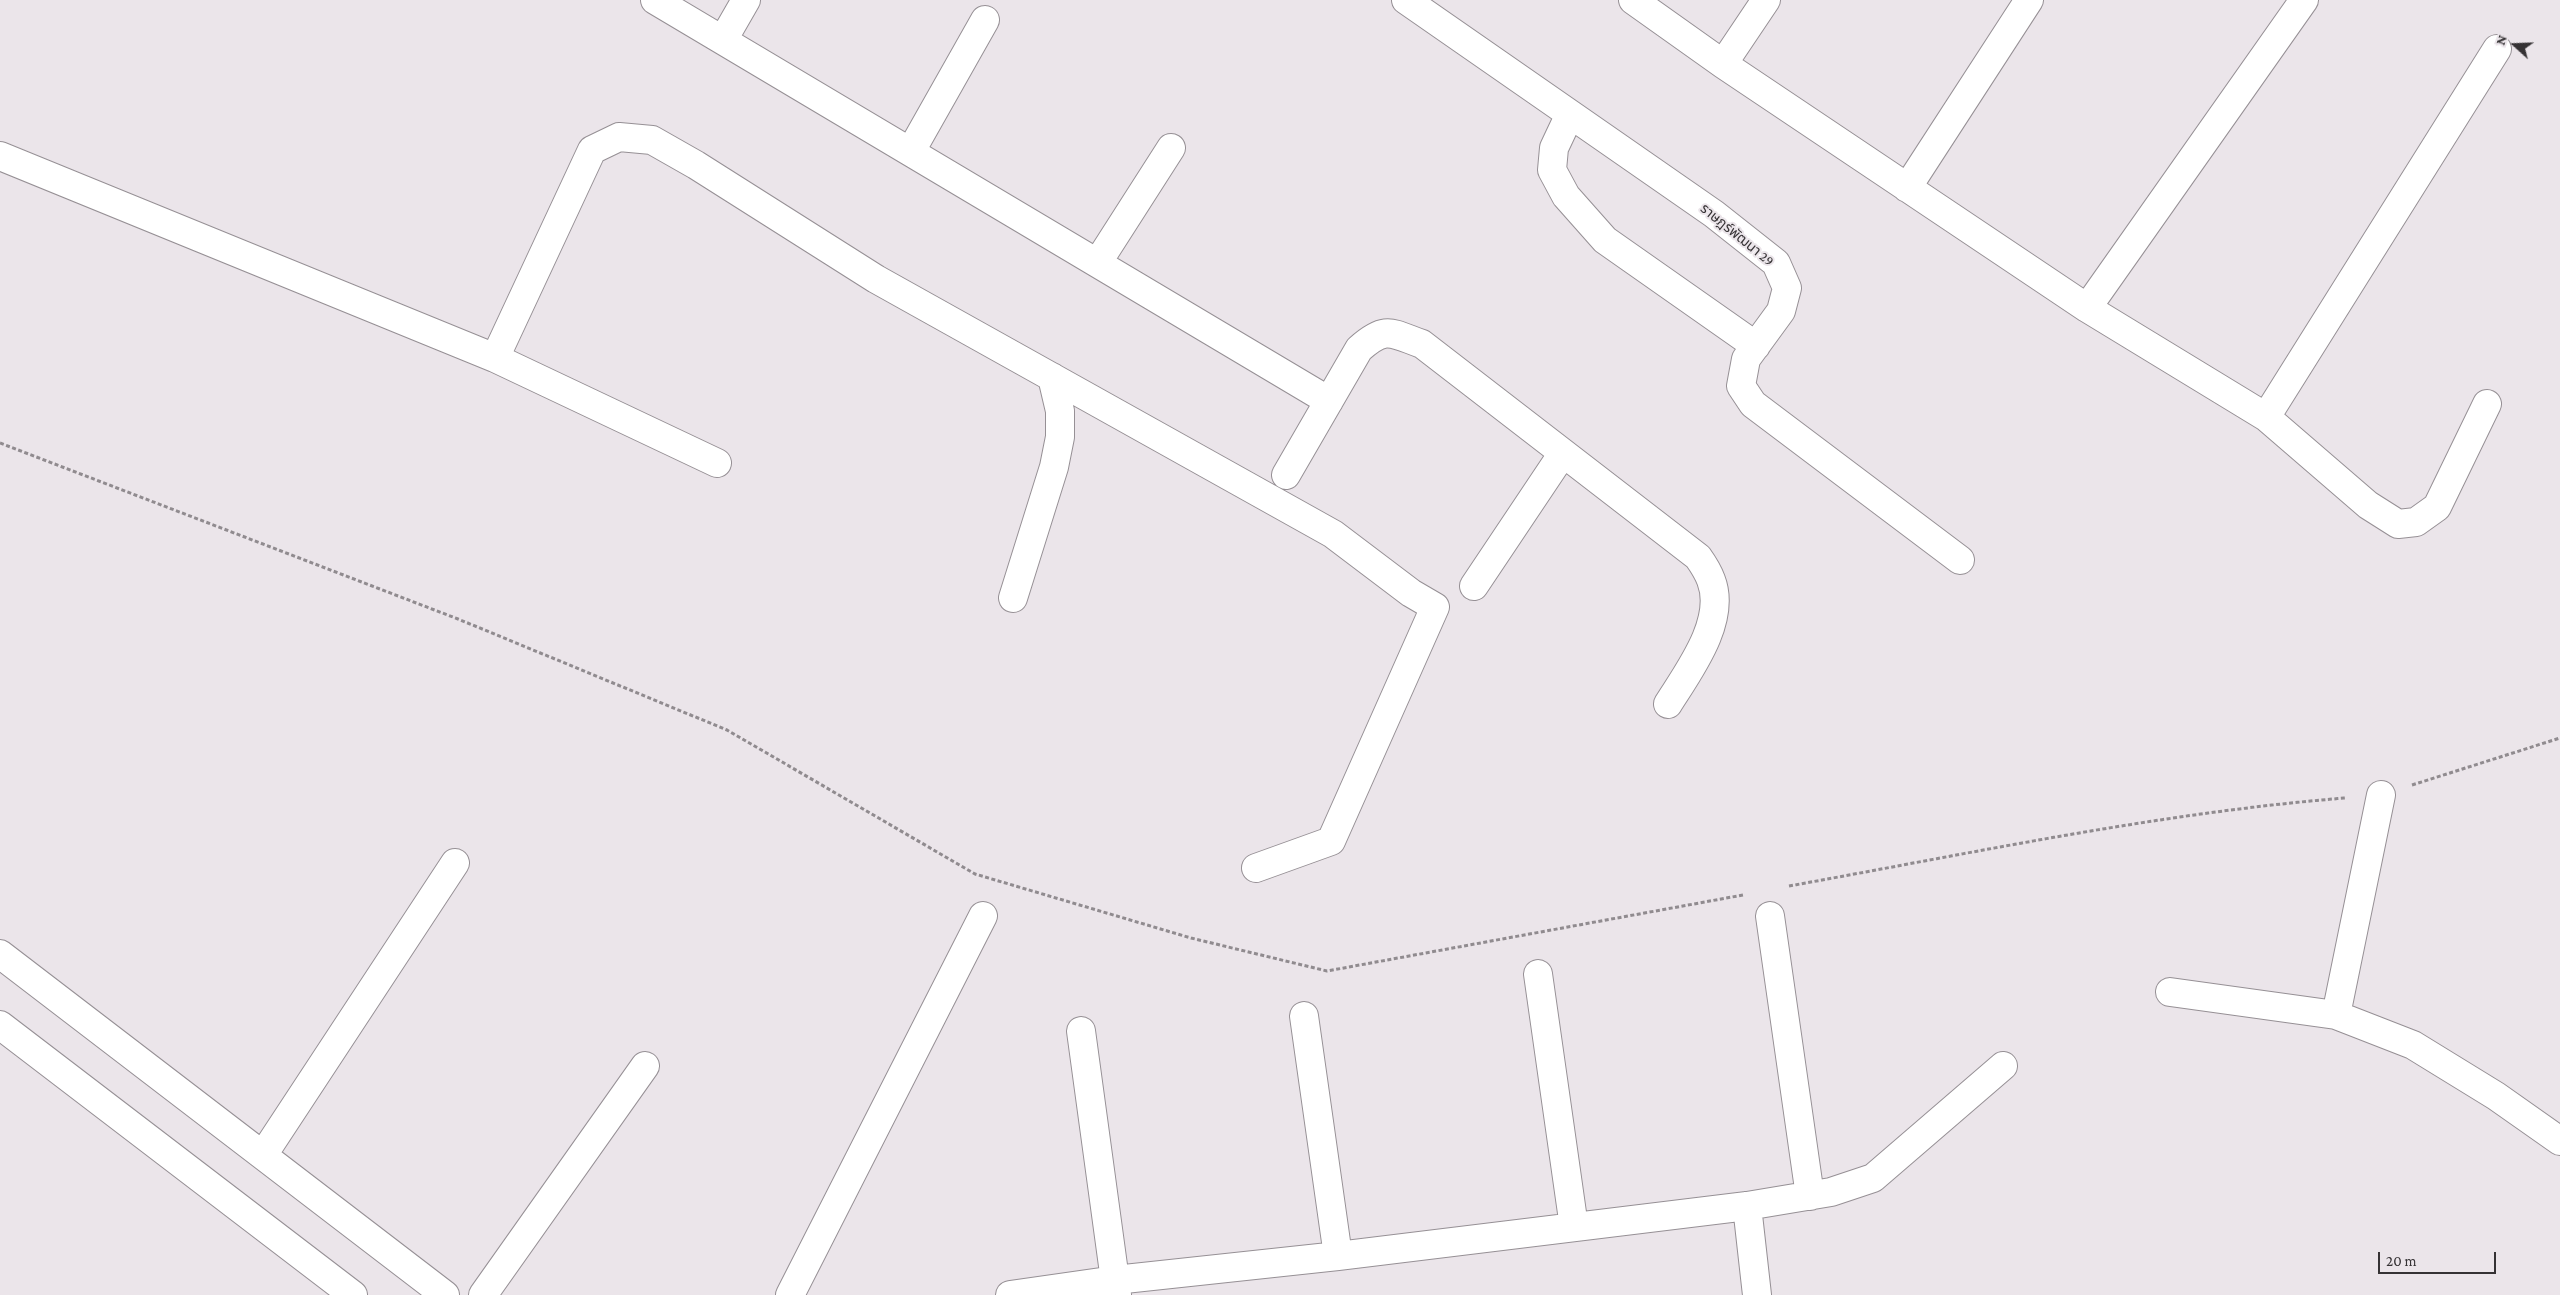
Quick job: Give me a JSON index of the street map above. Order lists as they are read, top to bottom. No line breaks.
{"streets":{"street":["ราษฎร์พัฒนา 29"]},"scale_bar":"20 m","north":"left"}
